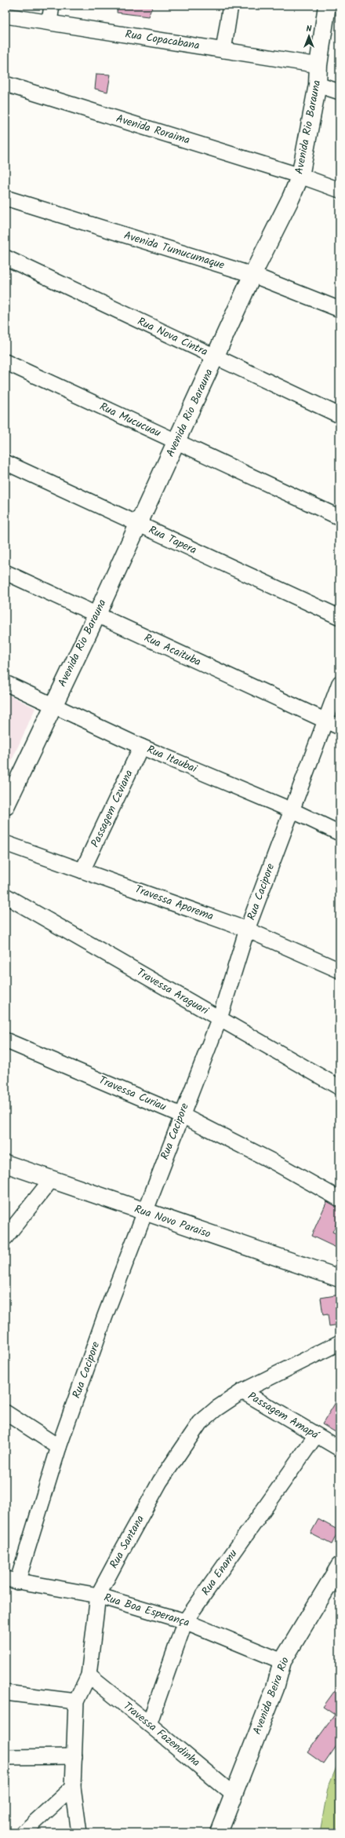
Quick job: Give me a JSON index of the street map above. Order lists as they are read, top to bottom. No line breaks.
{"streets":{"street":["Rua Copacabana","Avenida Rio Barauna","Avenida Roraima","Avenida Tumucumaque","Rua Nova Cintra","Rua Mucucuau","Rua Tapera","Rua Acaituba","Rua Itaubai","Passagem Czviana","Rua Cacipore","Travessa Aporema","Travessa Araguari","Travessa Curiau","Rua Novo Paraiso","Passagem Amapá","Rua Santana","Rua Enamu","Rua Boa Esperança","Avenida Beira Rio","Travessa Fazendinha"]},"crossings":[["Rua Copacabana","Avenida Rio Barauna"],["Avenida Rio Barauna","Avenida Roraima"],["Avenida Rio Barauna","Avenida Tumucumaque"],["Avenida Rio Barauna","Rua Nova Cintra"],["Avenida Rio Barauna","Rua Mucucuau"],["Avenida Rio Barauna","Rua Tapera"],["Avenida Rio Barauna","Rua Acaituba"],["Avenida Rio Barauna","Rua Itaubai"],["Rua Acaituba","Rua Cacipore"],["Rua Itaubai","Passagem Czviana"],["Rua Itaubai","Rua Cacipore"],["Passagem Czviana","Travessa Aporema"],["Rua Cacipore","Travessa Aporema"],["Rua Cacipore","Travessa Araguari"],["Rua Cacipore","Travessa Curiau"],["Rua Cacipore","Rua Novo Paraiso"],["Rua Cacipore","Rua Boa Esperança"],["Passagem Amapá","Rua Santana"],["Passagem Amapá","Rua Enamu"],["Rua Santana","Rua Boa Esperança"],["Rua Santana","Travessa Fazendinha"],["Rua Enamu","Rua Boa Esperança"],["Rua Enamu","Travessa Fazendinha"],["Rua Boa Esperança","Avenida Beira Rio"],["Avenida Beira Rio","Travessa Fazendinha"]],"north":"top"}
